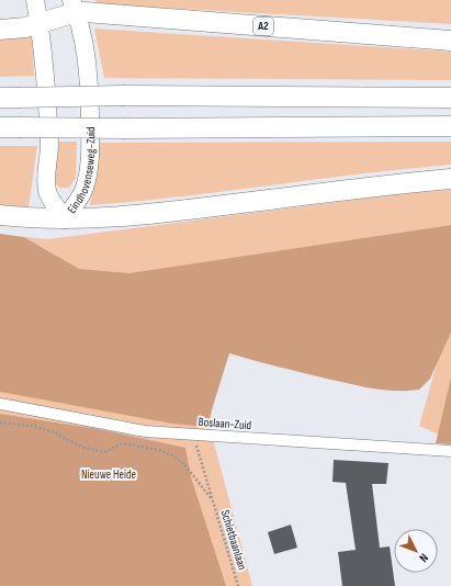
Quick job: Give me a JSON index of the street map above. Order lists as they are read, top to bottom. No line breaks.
{"streets":{"highway":["A2"],"main road":["Eindhovenseweg-Zuid"],"street":["Boslaan-Zuid"],"path":["Schietbaanlaan"]},"crossings":[["A2","Eindhovenseweg-Zuid"],["Boslaan-Zuid","Schietbaanlaan"]],"parks":["Nieuwe Heide"],"north":"bottom right"}
